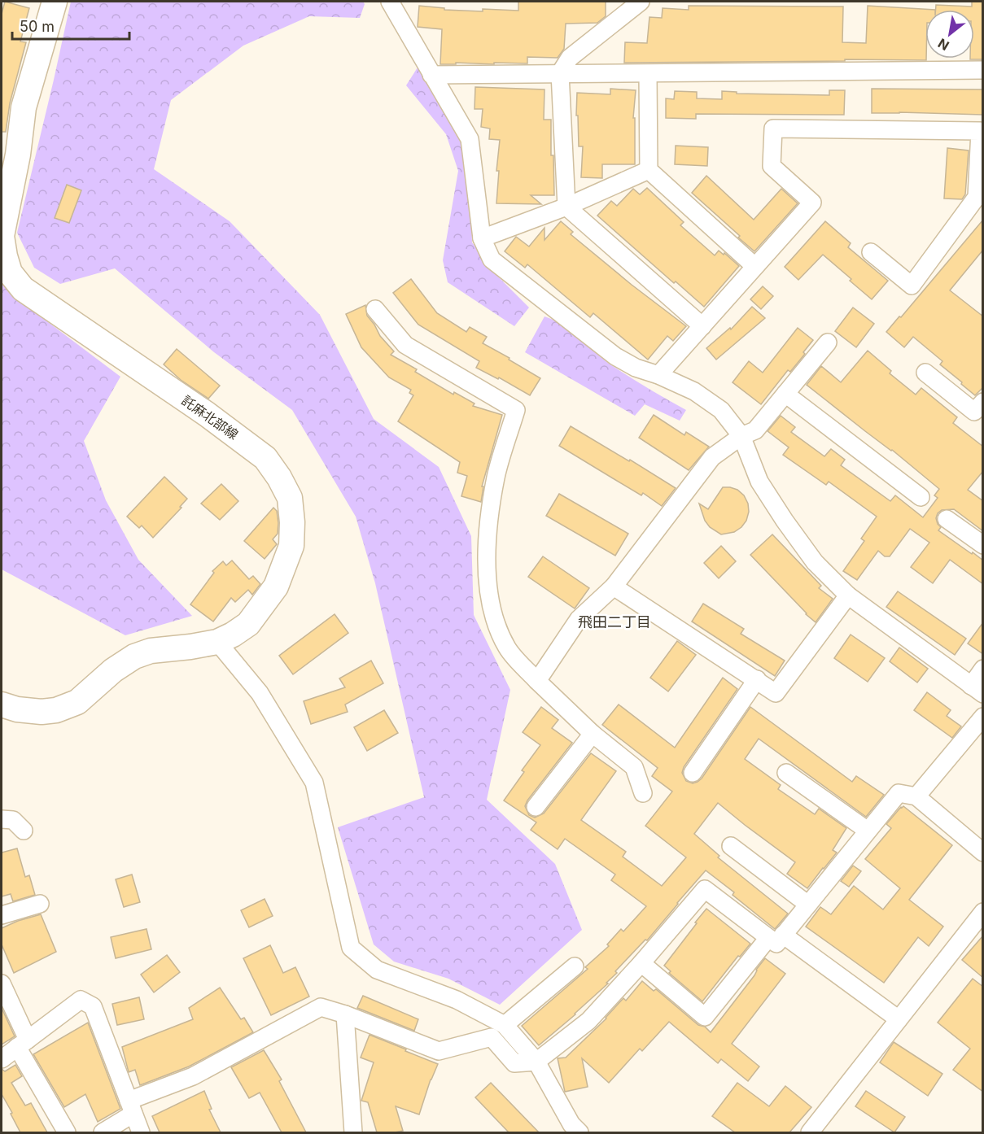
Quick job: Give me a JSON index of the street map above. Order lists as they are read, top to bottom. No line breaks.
{"streets":{"main road":["託麻北部線"]},"districts":["飛田二丁目"],"scale_bar":"50 m","north":"bottom left"}
